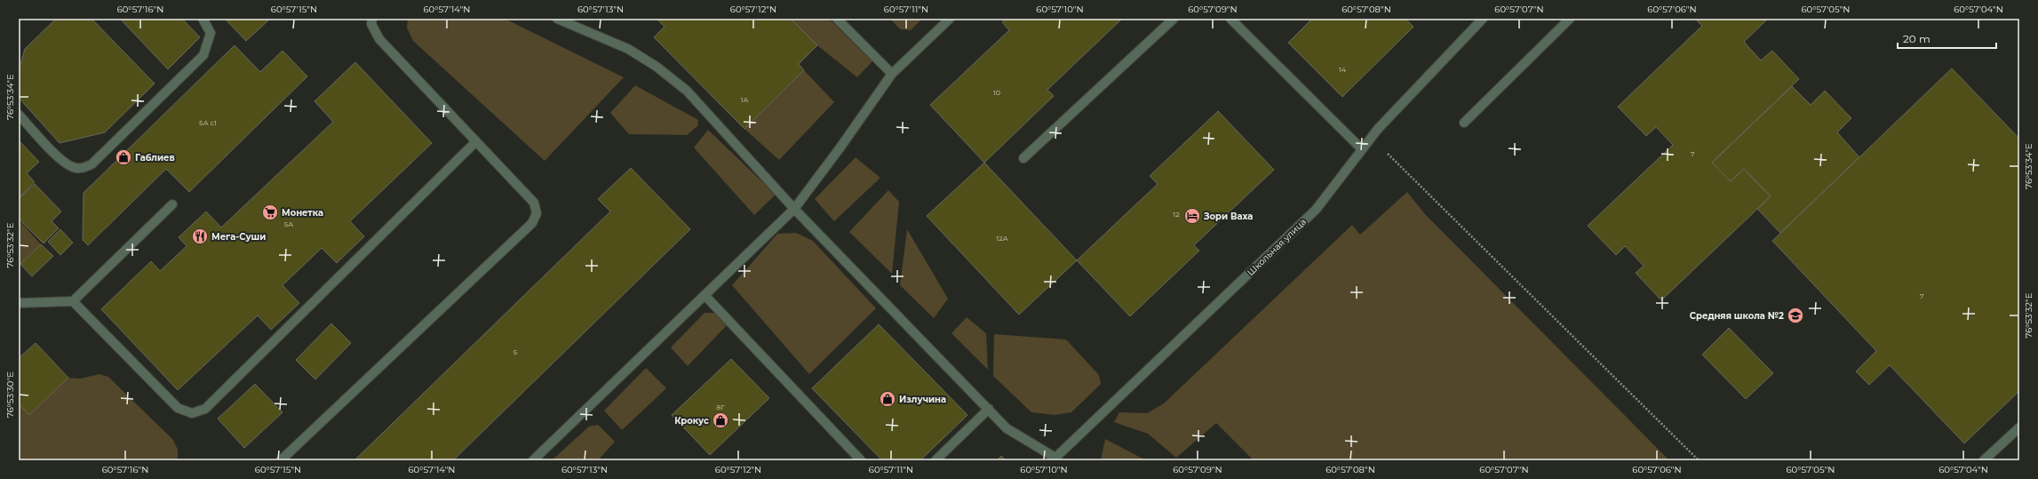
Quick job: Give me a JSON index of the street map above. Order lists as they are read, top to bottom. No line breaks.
{"streets":{"street":["Школьная улица"]},"places":{"shop":["Габлиев","Излучина","Крокус"],"supermarket":["Монетка"],"hotel":["Зори Ваха"],"restaurant":["Мега-Суши"],"school or university":["Средняя школа №2"]},"house_numbers":["14","10","1А","5А с1","7","12","5А","12А","7","5","8Г"],"scale_bar":"20 m","coordinates":["60°57'16\"N","60°57'15\"N","60°57'14\"N","60°57'13\"N","60°57'12\"N","60°57'11\"N","60°57'10\"N","60°57'09\"N","60°57'08\"N","60°57'07\"N","60°57'06\"N","60°57'05\"N","60°57'04\"N","76°53'34\"E","76°53'32\"E","76°53'30\"E"]}
